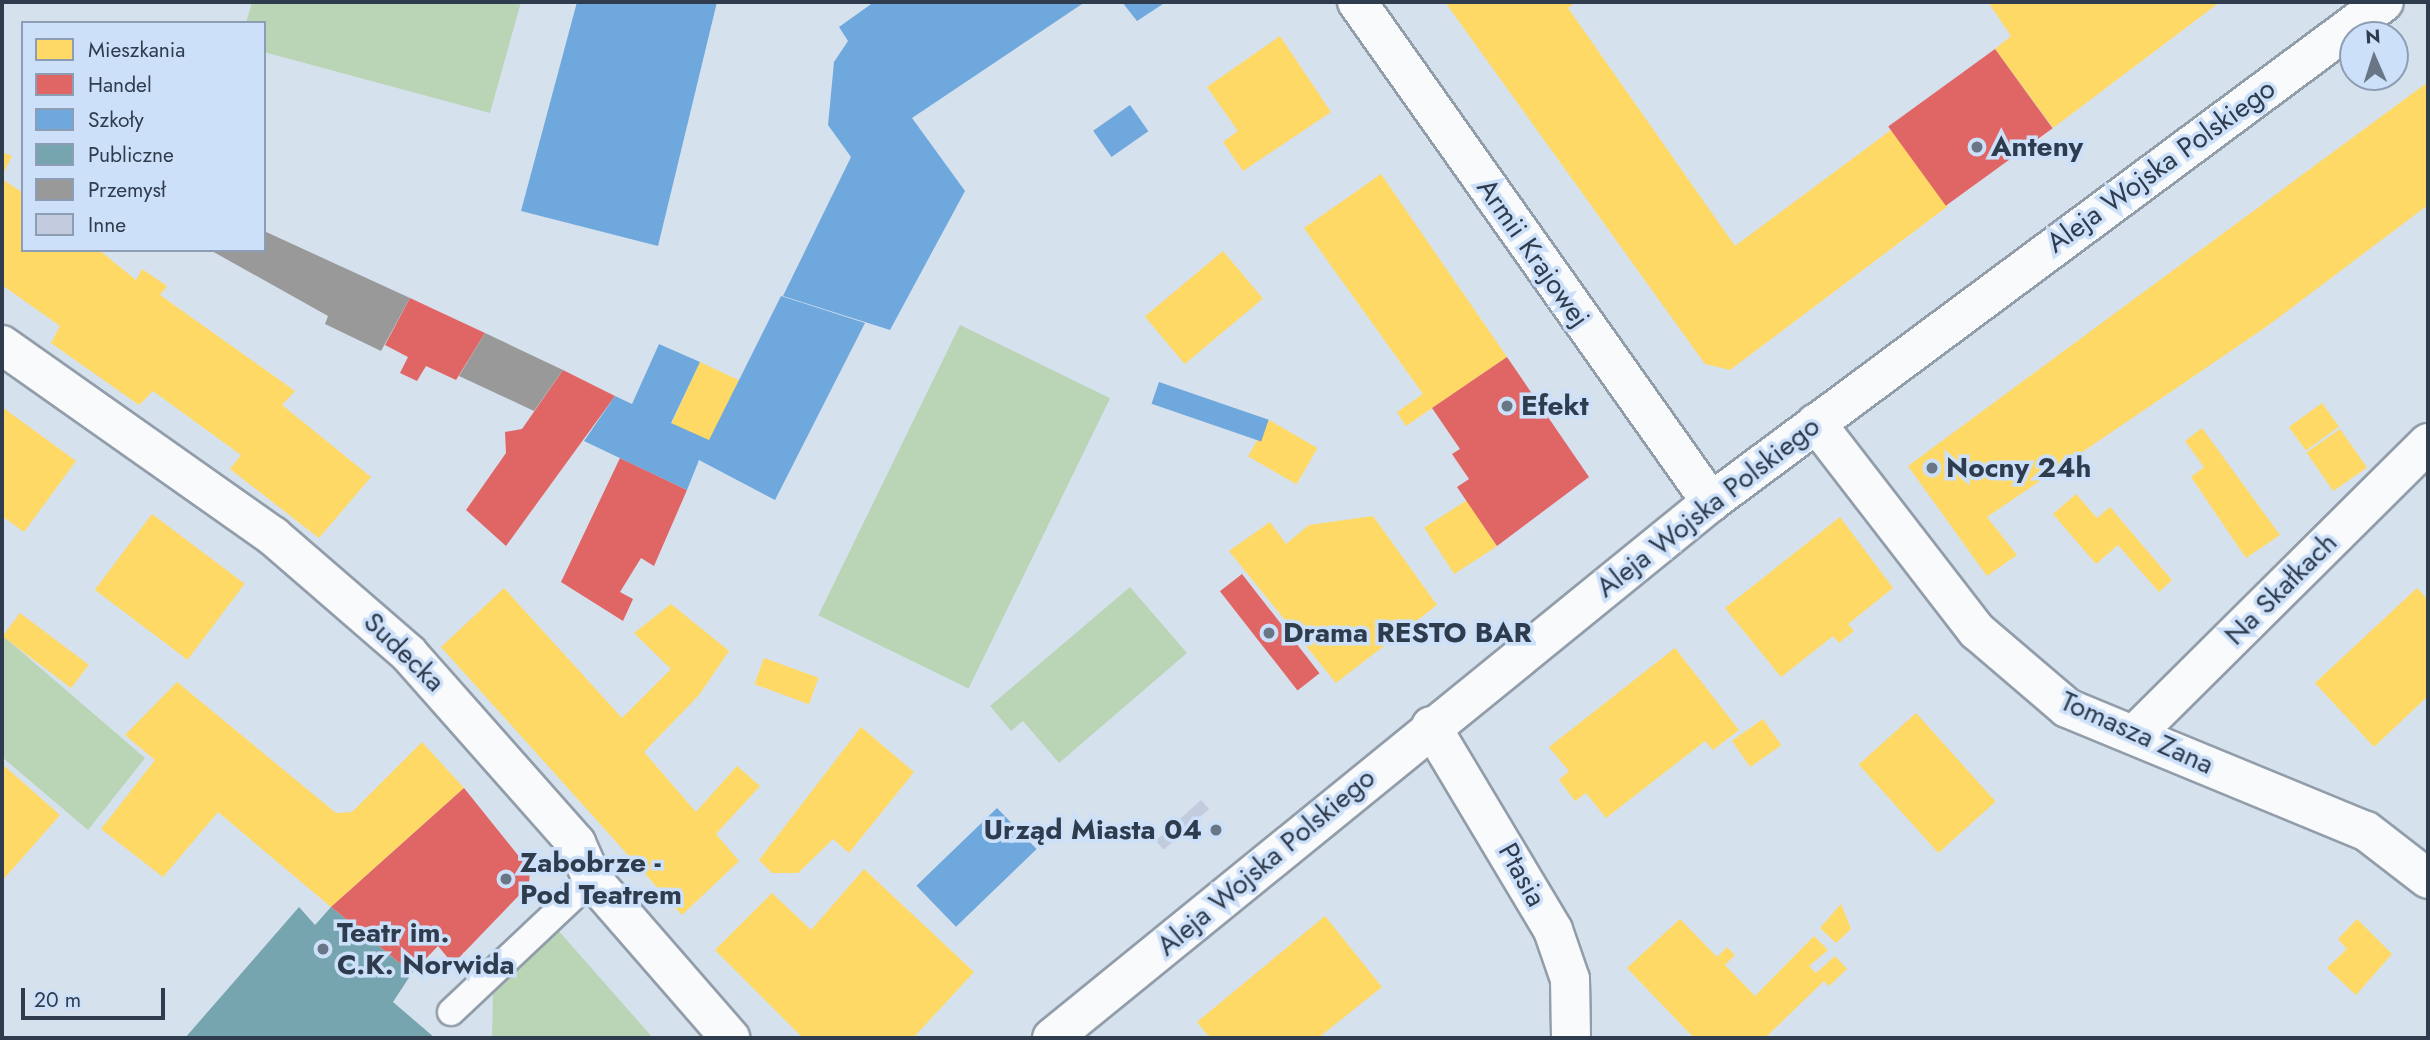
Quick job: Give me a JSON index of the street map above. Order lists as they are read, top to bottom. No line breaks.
{"streets":{"street":["Aleja Wojska Polskiego","Armii Krajowej","Na Skałkach","Sudecka","Tomasza Zana","Ptasia"]},"crossings":[["Aleja Wojska Polskiego","Armii Krajowej"],["Aleja Wojska Polskiego","Tomasza Zana"],["Aleja Wojska Polskiego","Ptasia"],["Na Skałkach","Tomasza Zana"]],"places":["Anteny","Efekt","Nocny 24h","Drama RESTO BAR","Urząd Miasta 04","Zabobrze - Pod Teatrem","Teatr im. C.K. Norwida"],"legend":["Mieszkania","Handel","Szkoły","Publiczne","Przemysł","Inne"],"scale_bar":"20 m","north":"top"}
